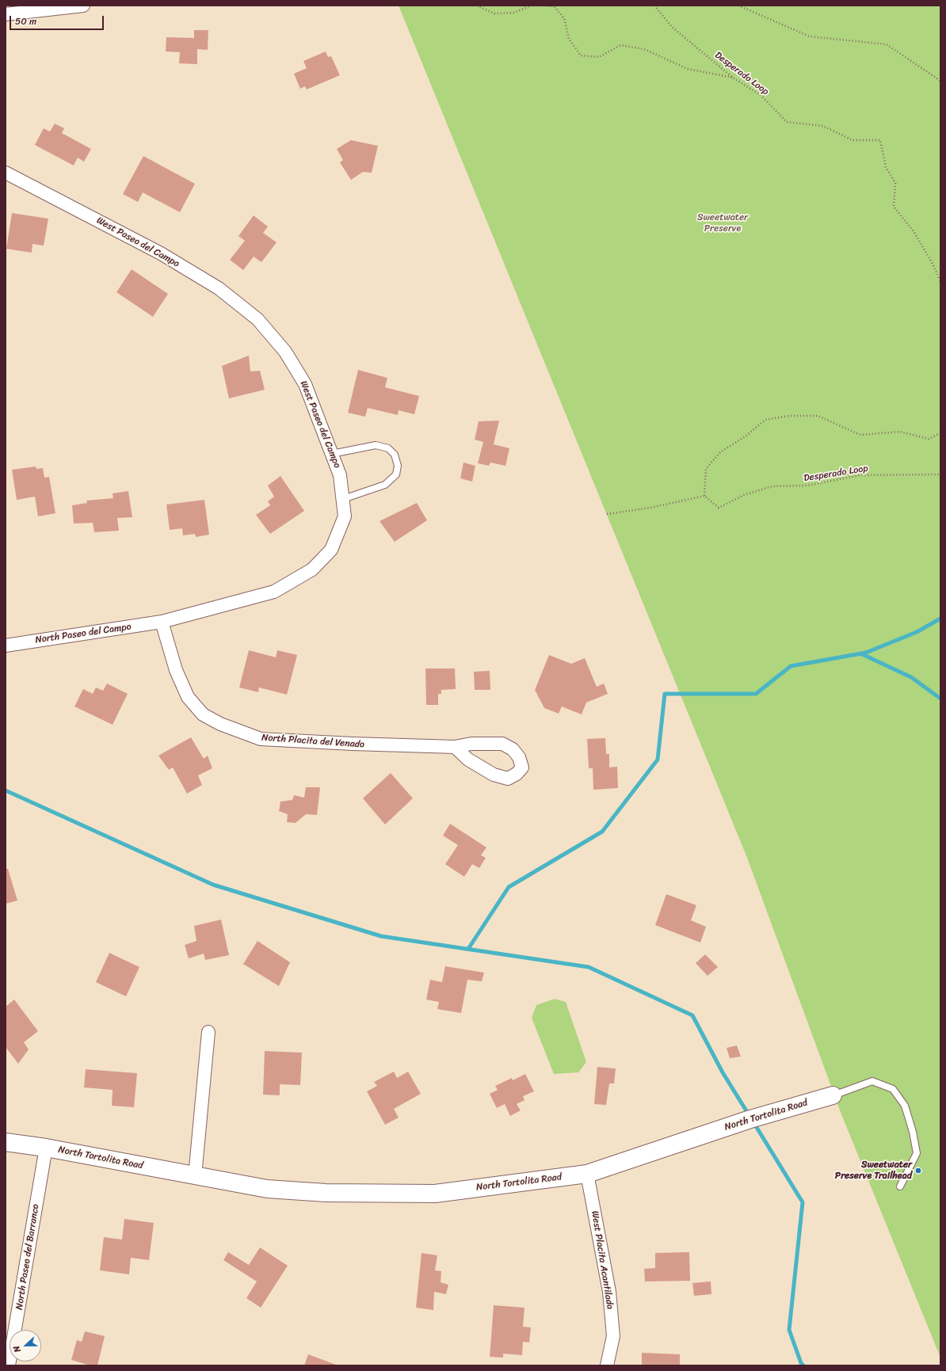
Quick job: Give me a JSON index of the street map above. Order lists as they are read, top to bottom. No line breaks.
{"streets":{"street":["West Paseo del Campo","North Paseo del Campo","North Placita del Venado","North Tortolita Road","North Paseo del Barranco","West Placita Acantilada"],"path":["Desperado Loop"]},"crossings":[["West Paseo del Campo","North Paseo del Campo"],["West Paseo del Campo","North Placita del Venado"],["North Paseo del Campo","North Placita del Venado"],["North Tortolita Road","North Paseo del Barranco"],["North Tortolita Road","West Placita Acantilada"]],"parks":["Sweetwater Preserve"],"places":["Sweetwater Preserve Trailhead"],"scale_bar":"50 m","north":"left"}
